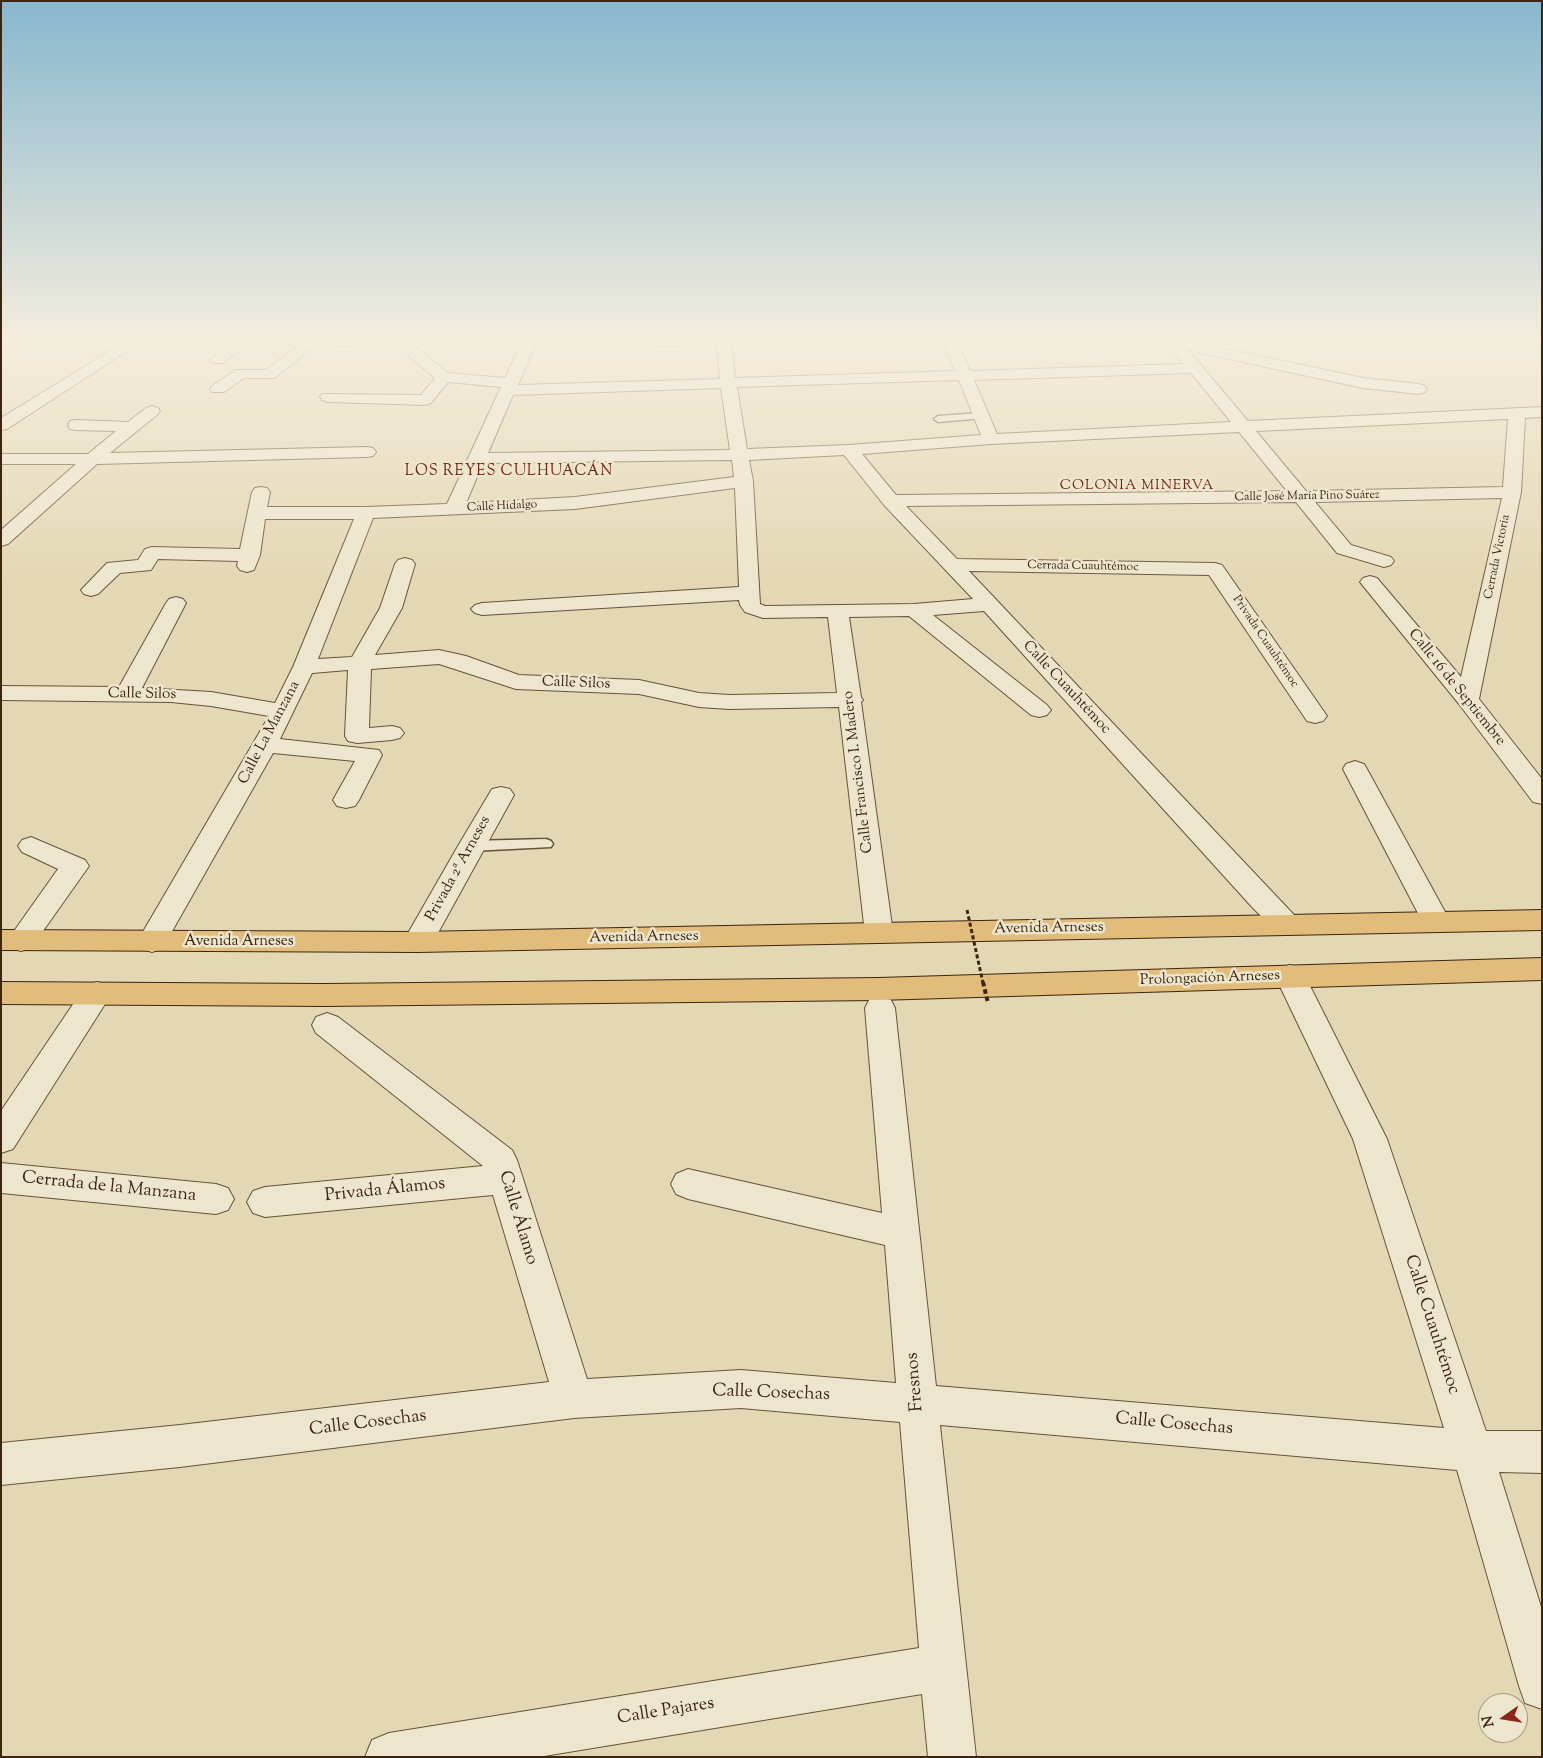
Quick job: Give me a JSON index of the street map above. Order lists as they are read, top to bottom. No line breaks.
{"streets":{"main road":["Avenida Arneses","Prolongación Arneses"],"street":["Calle José María Pino Suárez","Calle Hidalgo","Cerrada Victoria","Cerrada Cuauhtémoc","Privada Cuauhtémoc","Calle Silos","Calle Cuauhtémoc","Calle 16 de Septiembre","Calle La Manzana","Calle Francisco I. Madero","Privada 2ª Arneses","Cerrada de la Manzana","Privada Álamos","Calle Álamo","Fresnos","Calle Cosechas","Calle Pajares"]},"crossings":[["Calle José María Pino Suárez","Cerrada Victoria"],["Calle José María Pino Suárez","Calle Cuauhtémoc"],["Calle Hidalgo","Calle La Manzana"],["Cerrada Victoria","Calle 16 de Septiembre"],["Cerrada Cuauhtémoc","Privada Cuauhtémoc"],["Cerrada Cuauhtémoc","Calle Cuauhtémoc"],["Calle Silos","Calle La Manzana"],["Calle Silos","Calle Francisco I. Madero"],["Calle Cuauhtémoc","Avenida Arneses"],["Calle Cuauhtémoc","Prolongación Arneses"],["Calle Cuauhtémoc","Calle Cosechas"],["Calle La Manzana","Avenida Arneses"],["Calle Francisco I. Madero","Avenida Arneses"],["Privada 2ª Arneses","Avenida Arneses"],["Prolongación Arneses","Fresnos"],["Privada Álamos","Calle Álamo"],["Calle Álamo","Calle Cosechas"],["Fresnos","Calle Cosechas"],["Fresnos","Calle Pajares"]],"districts":["LOS REYES CULHUACÁN","COLONIA MINERVA"],"north":"left"}
